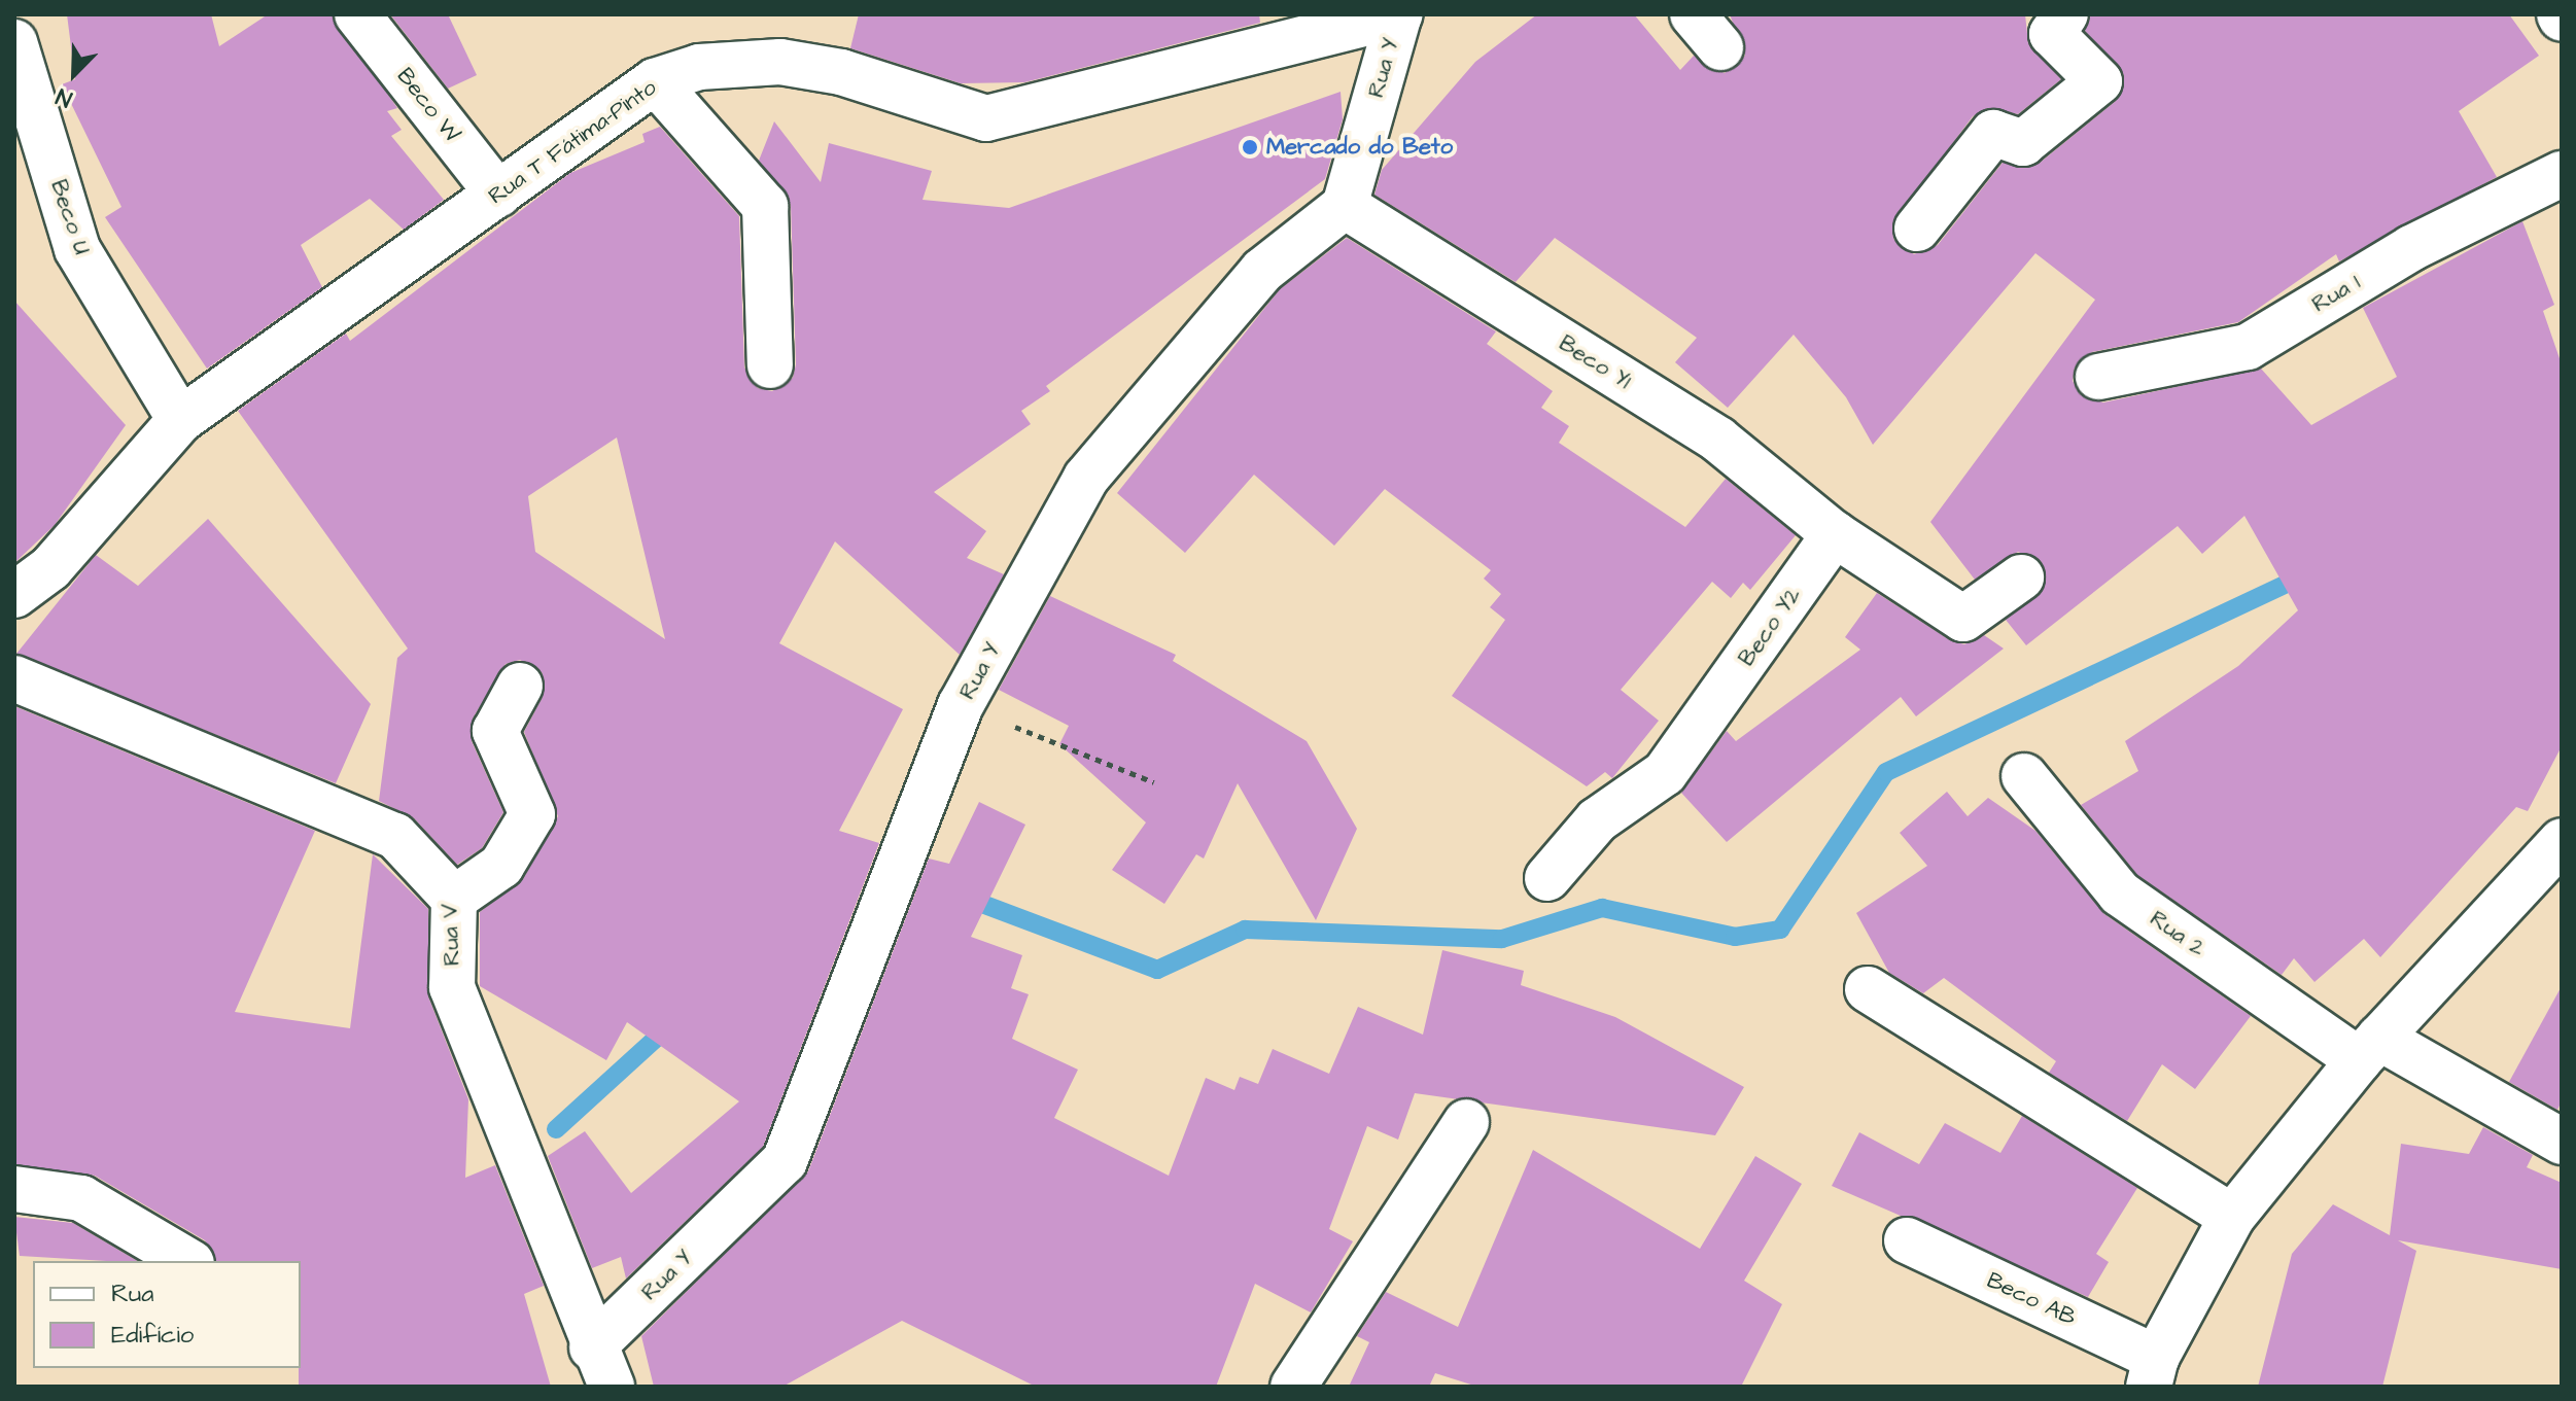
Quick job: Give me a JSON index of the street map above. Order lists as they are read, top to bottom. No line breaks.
{"streets":{"street":["Rua Y","Beco W","Rua T Fátima-Pinto","Beco U","Rua 1","Beco Y1","Beco Y2","Rua 2","Rua V","Beco AB"]},"crossings":[["Rua Y","Rua T Fátima-Pinto"],["Rua Y","Beco Y1"],["Rua Y","Rua V"],["Beco W","Rua T Fátima-Pinto"],["Rua T Fátima-Pinto","Beco U"],["Beco Y1","Beco Y2"]],"places":["Mercado do Beto"],"legend":["Rua","Edifício"],"north":"bottom left"}
